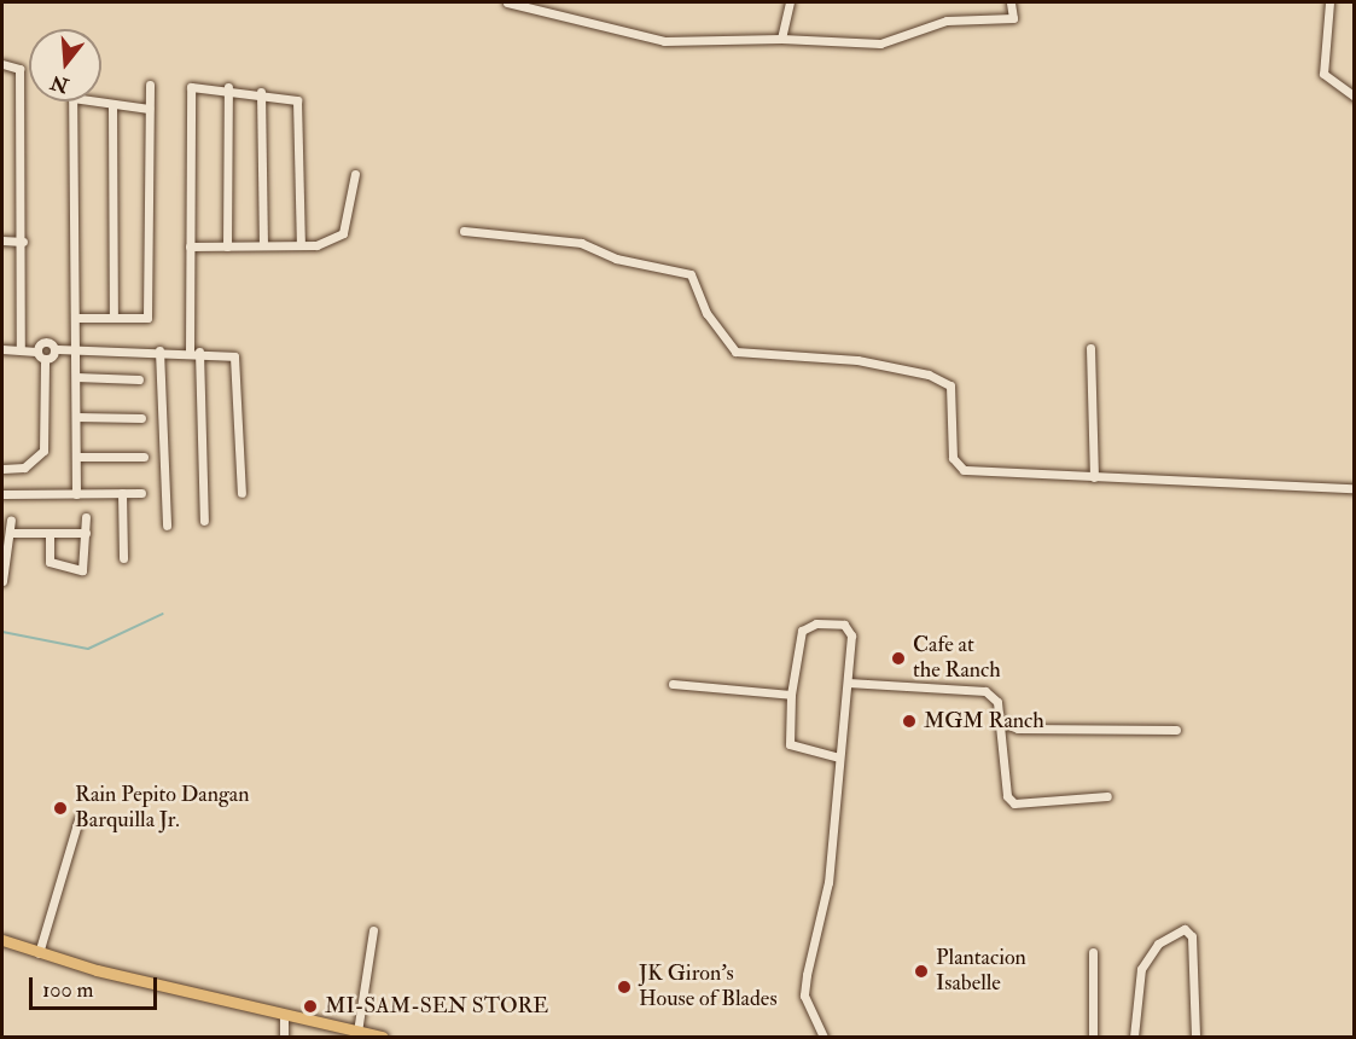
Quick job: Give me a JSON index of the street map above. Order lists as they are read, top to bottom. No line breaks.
{"places":["Cafe at the Ranch","MGM Ranch","Rain Pepito Dangan Barquilla Jr.","Plantacion Isabelle","JK Giron's House of Blades","MI-SAM-SEN STORE"],"scale_bar":"100 m","north":"bottom"}
